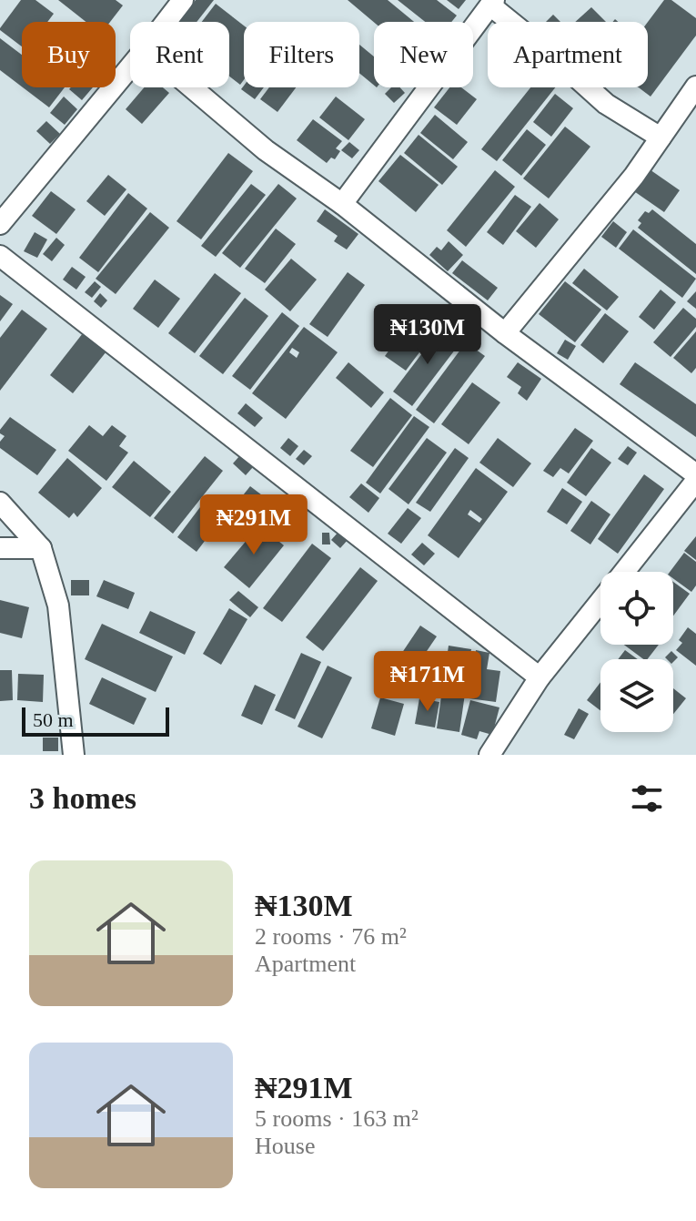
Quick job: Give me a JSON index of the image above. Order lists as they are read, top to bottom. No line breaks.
{"scale_bar":"50 m","page":{"chip":["Buy","Rent","Filters","New","Apartment"],"price":["₦130M","₦291M","₦171M"],"scale":"50 m","heading":"3 homes","list":[{"name":"₦130M","note":"2 rooms · 76 m² · Apartment"},{"name":"₦291M","note":"5 rooms · 163 m² · House"}]}}
